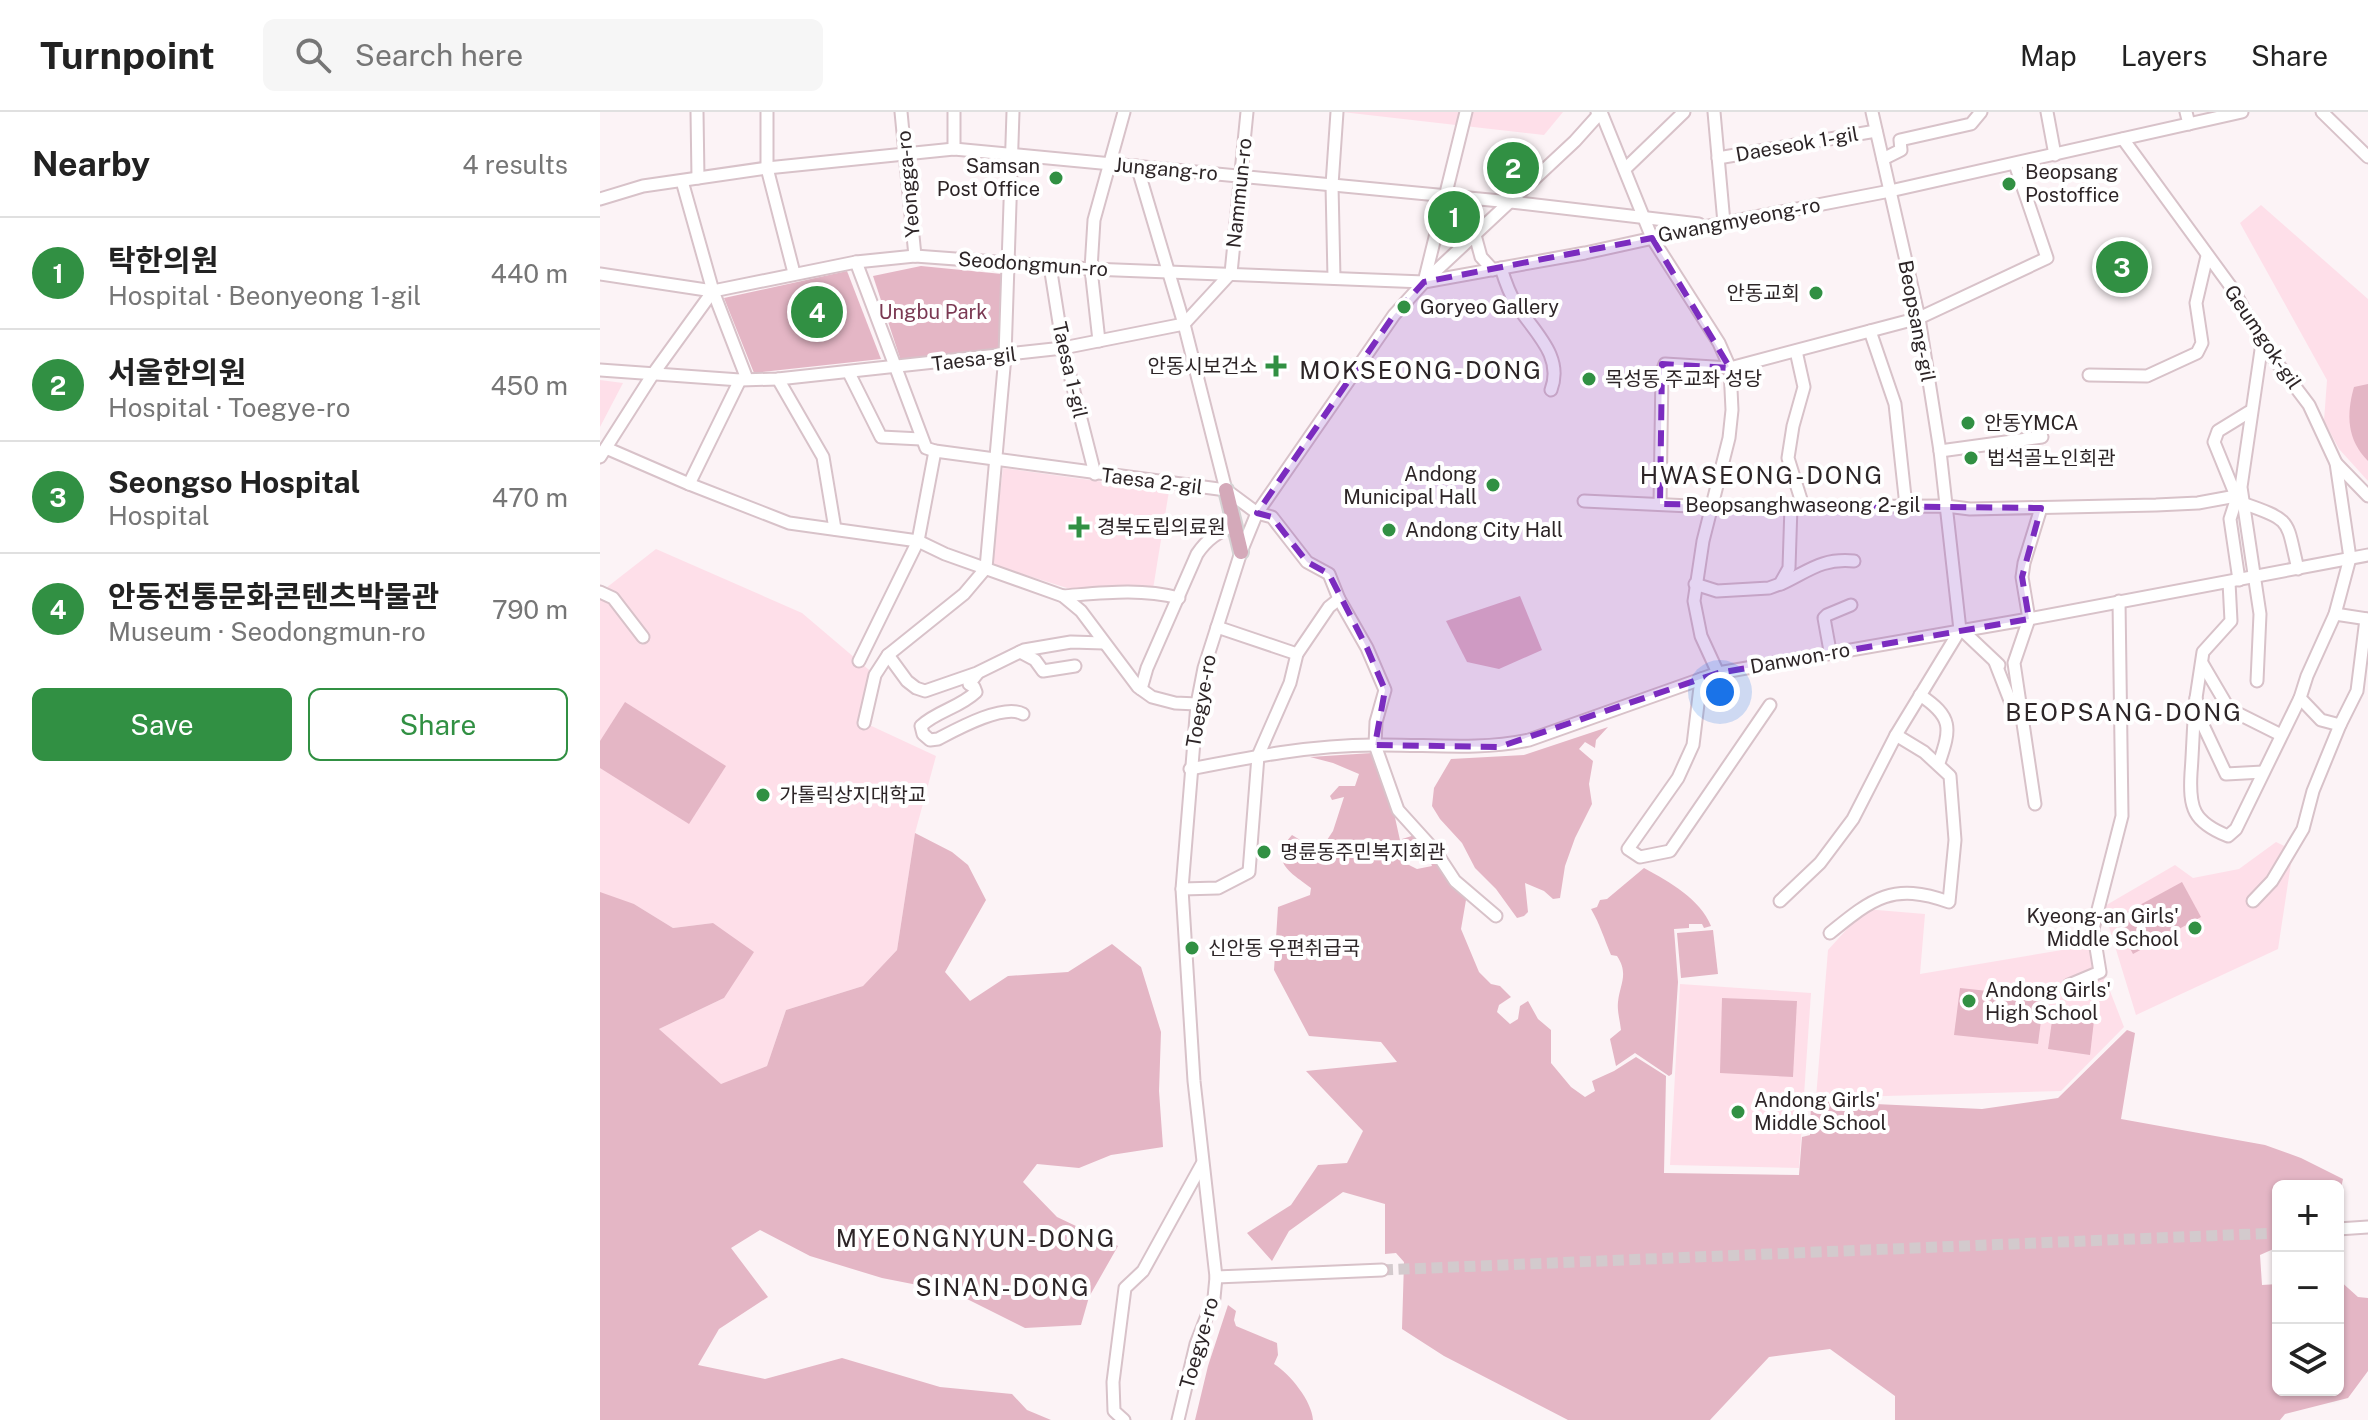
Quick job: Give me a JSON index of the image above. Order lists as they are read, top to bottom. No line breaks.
{"streets":{"street":["Daeseok 1-gil","Jungang-ro","Yeongga-ro","Nammun-ro","Gwangmyeong-ro","Seodongmun-ro","Beopsang-gil","Geumgok-gil","Taesa-gil","Taesa 1-gil","Taesa 2-gil","Beopsanghwaseong 2-gil","Danwon-ro","Toegye-ro"]},"crossings":[["Daeseok 1-gil","Beopsang-gil"],["Jungang-ro","Yeongga-ro"],["Jungang-ro","Nammun-ro"],["Jungang-ro","Gwangmyeong-ro"],["Jungang-ro","Taesa 2-gil"],["Jungang-ro","Toegye-ro"],["Yeongga-ro","Seodongmun-ro"],["Nammun-ro","Gwangmyeong-ro"],["Nammun-ro","Seodongmun-ro"],["Gwangmyeong-ro","Seodongmun-ro"],["Gwangmyeong-ro","Beopsang-gil"],["Gwangmyeong-ro","Geumgok-gil"],["Gwangmyeong-ro","Toegye-ro"],["Seodongmun-ro","Taesa 1-gil"],["Seodongmun-ro","Taesa 2-gil"],["Beopsang-gil","Beopsanghwaseong 2-gil"],["Beopsang-gil","Danwon-ro"],["Geumgok-gil","Danwon-ro"],["Taesa-gil","Taesa 1-gil"],["Taesa-gil","Taesa 2-gil"],["Taesa 1-gil","Taesa 2-gil"],["Danwon-ro","Toegye-ro"]],"districts":["MOKSEONG-DONG","HWASEONG-DONG","BEOPSANG-DONG","MYEONGNYUN-DONG","SINAN-DONG"],"parks":["Ungbu Park"],"places":{"other":["Samsan Post Office","Beopsang Postoffice","안동교회","Goryeo Gallery","목성동 주교좌 성당","안동YMCA","법석골노인회관","Andong Municipal Hall","Andong City Hall","가톨릭상지대학교","명륜동주민복지회관","Kyeong-an Girls' Middle School","신안동 우편취급국","Andong Girls' High School","Andong Girls' Middle School"],"health":["안동시보건소","경북도립의료원"]},"page":{"header":"Turnpoint","search":"Search here","nav":["Map","Layers","Share"],"heading":["Nearby","4 results"],"pins":["2","1","3","4"],"list":[{"mark":"1","name":"탁한의원","note":"Hospital · Beonyeong 1-gil","value":"440 m"},{"mark":"2","name":"서울한의원","note":"Hospital · Toegye-ro","value":"450 m"},{"mark":"3","name":"Seongso Hospital","note":"Hospital","value":"470 m"},{"mark":"4","name":"안동전통문화콘텐츠박물관","note":"Museum · Seodongmun-ro","value":"790 m"}],"buttons":["Save","Share"],"map_buttons":["+","−"]}}
